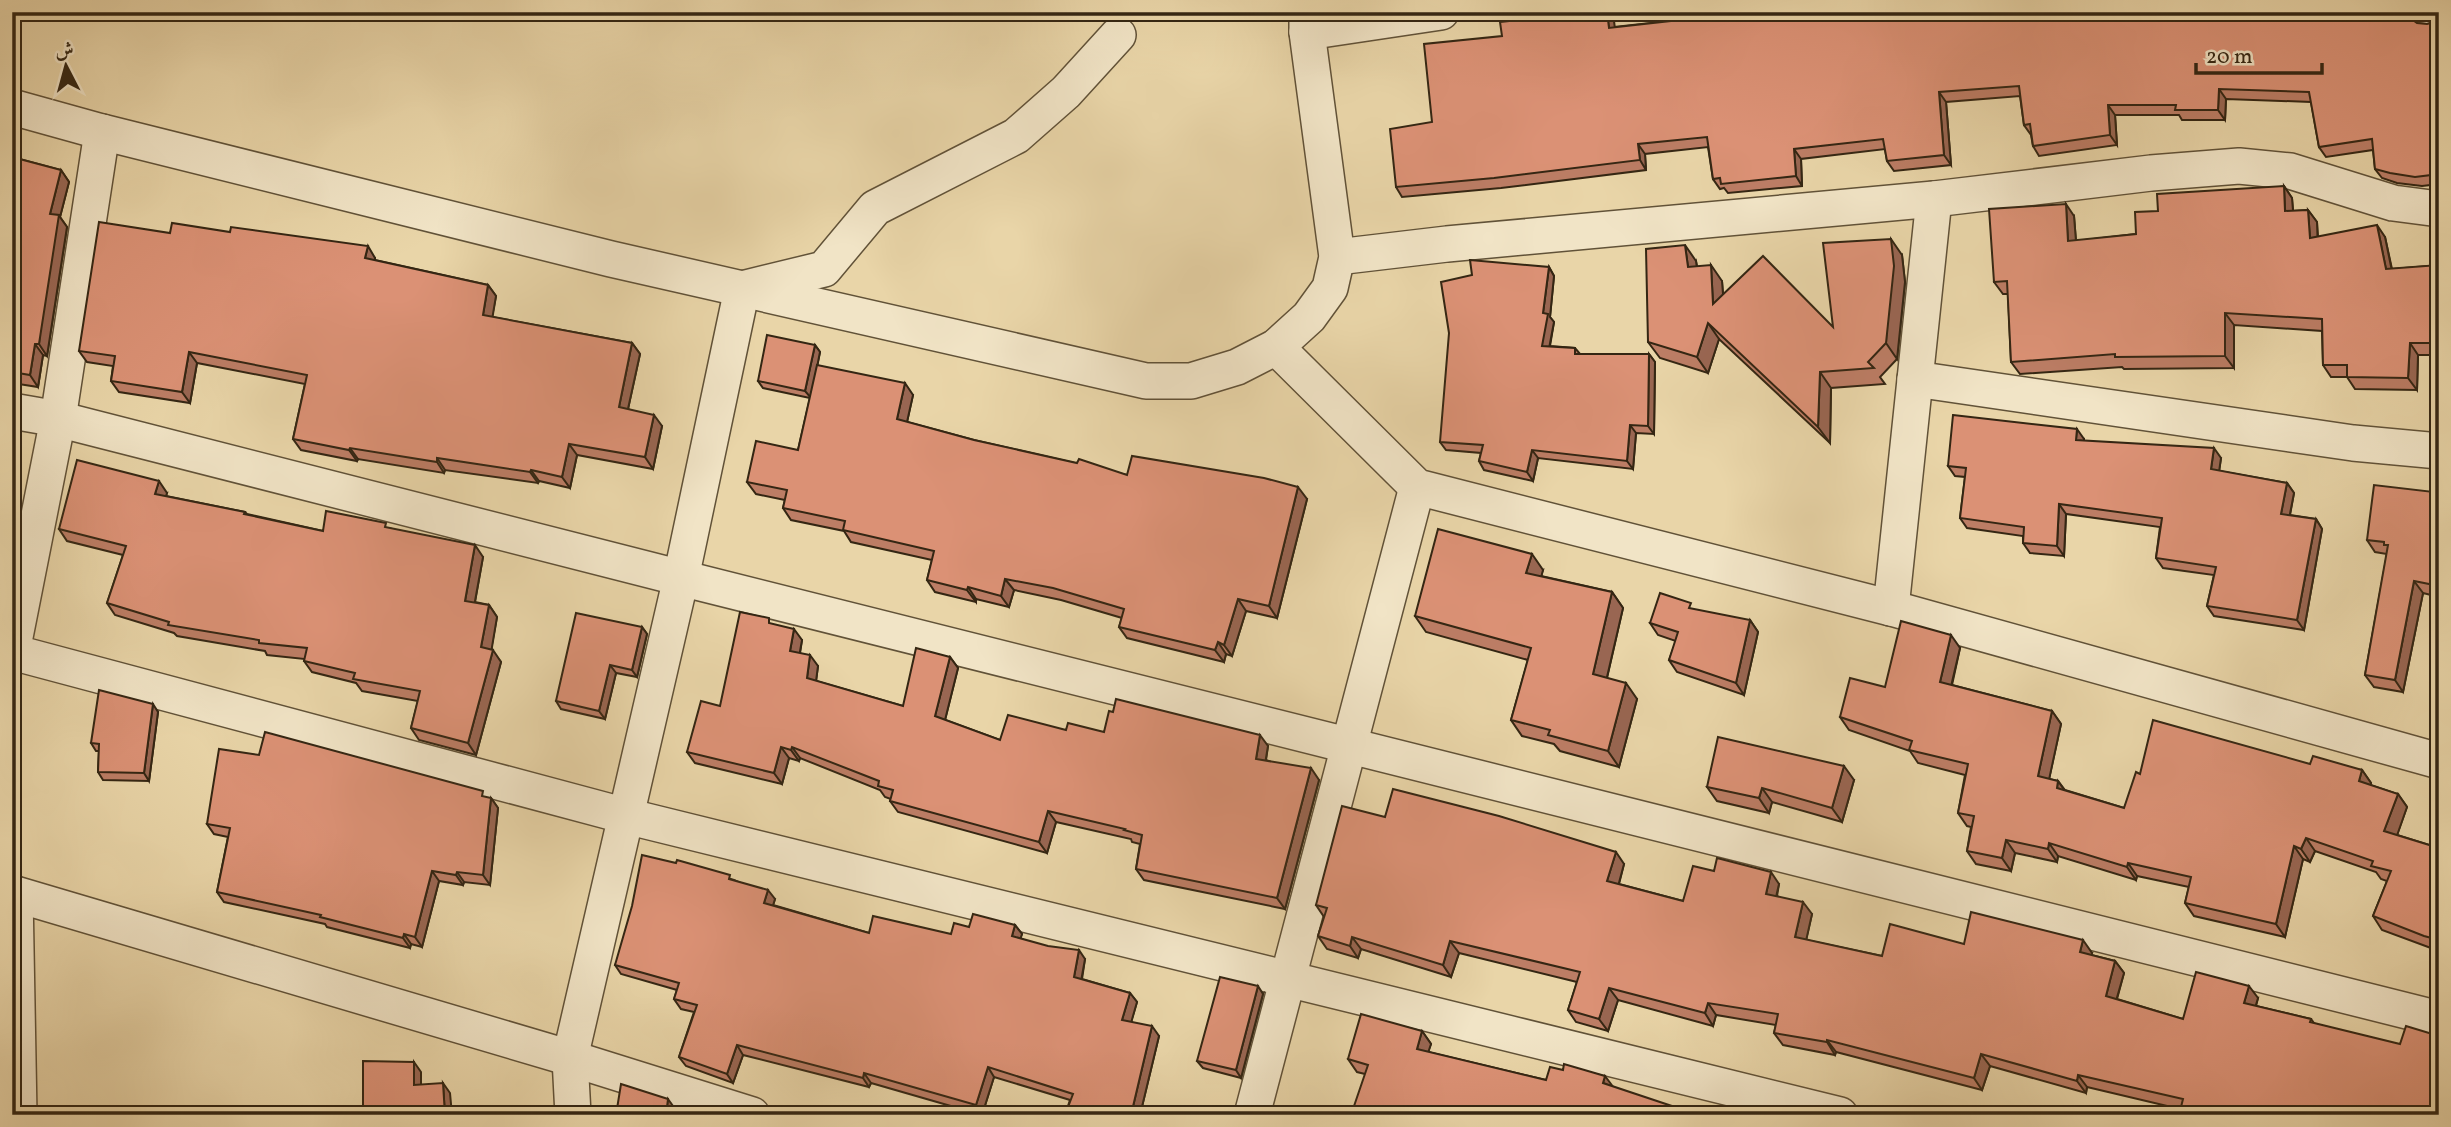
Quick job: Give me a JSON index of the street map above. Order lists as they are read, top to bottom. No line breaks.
{"scale_bar":"20 m","north":"top"}
